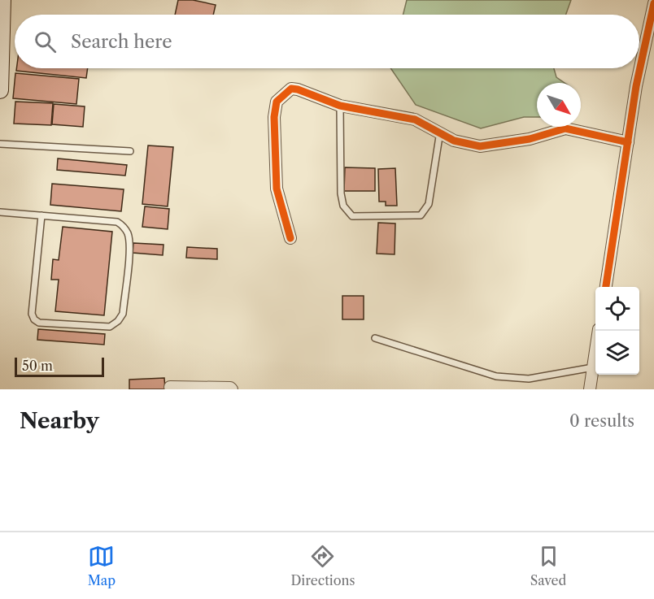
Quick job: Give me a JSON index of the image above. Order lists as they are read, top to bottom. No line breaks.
{"scale_bar":"50 m","north":"bottom right","page":{"search":"Search here","scale":"50 m","heading":["Nearby","0 results"],"nav":["Map","Directions","Saved"]}}
